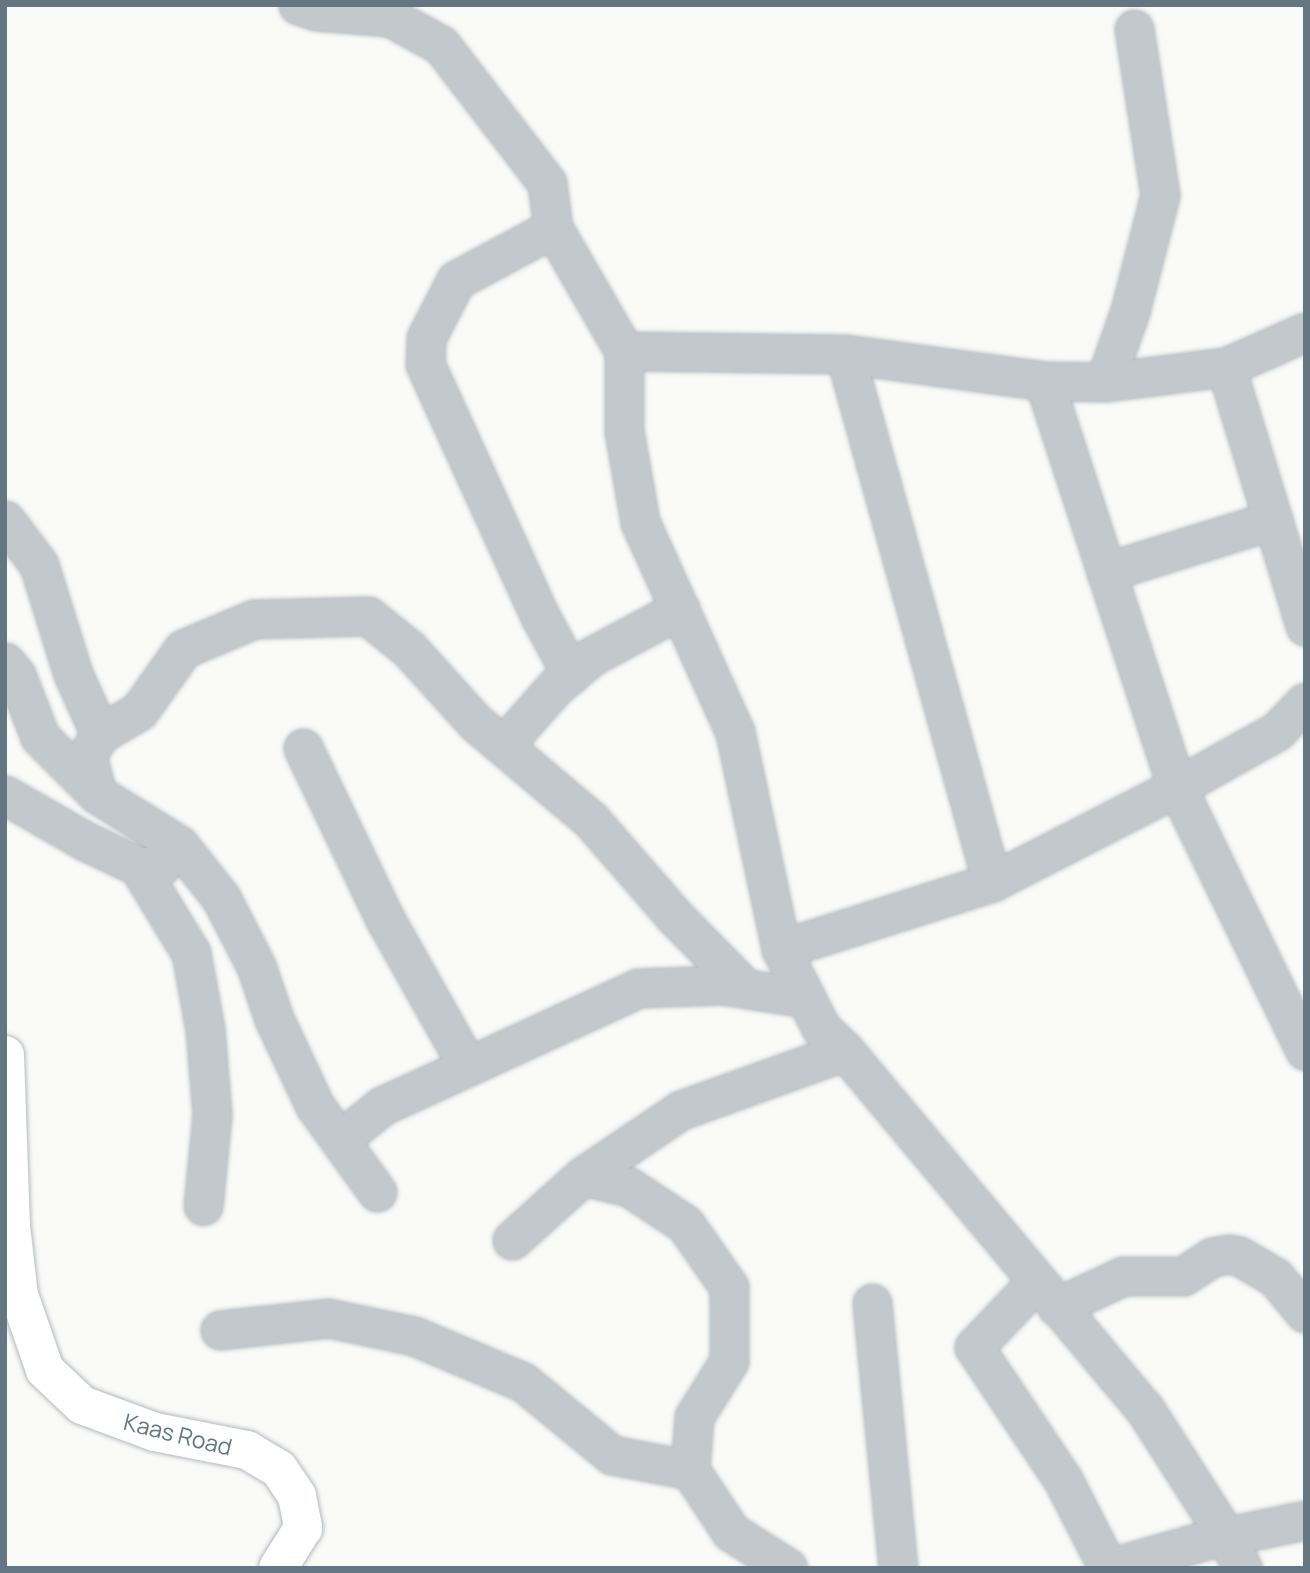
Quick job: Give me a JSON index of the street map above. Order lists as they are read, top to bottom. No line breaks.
{"streets":{"main road":["Kaas Road"]}}
